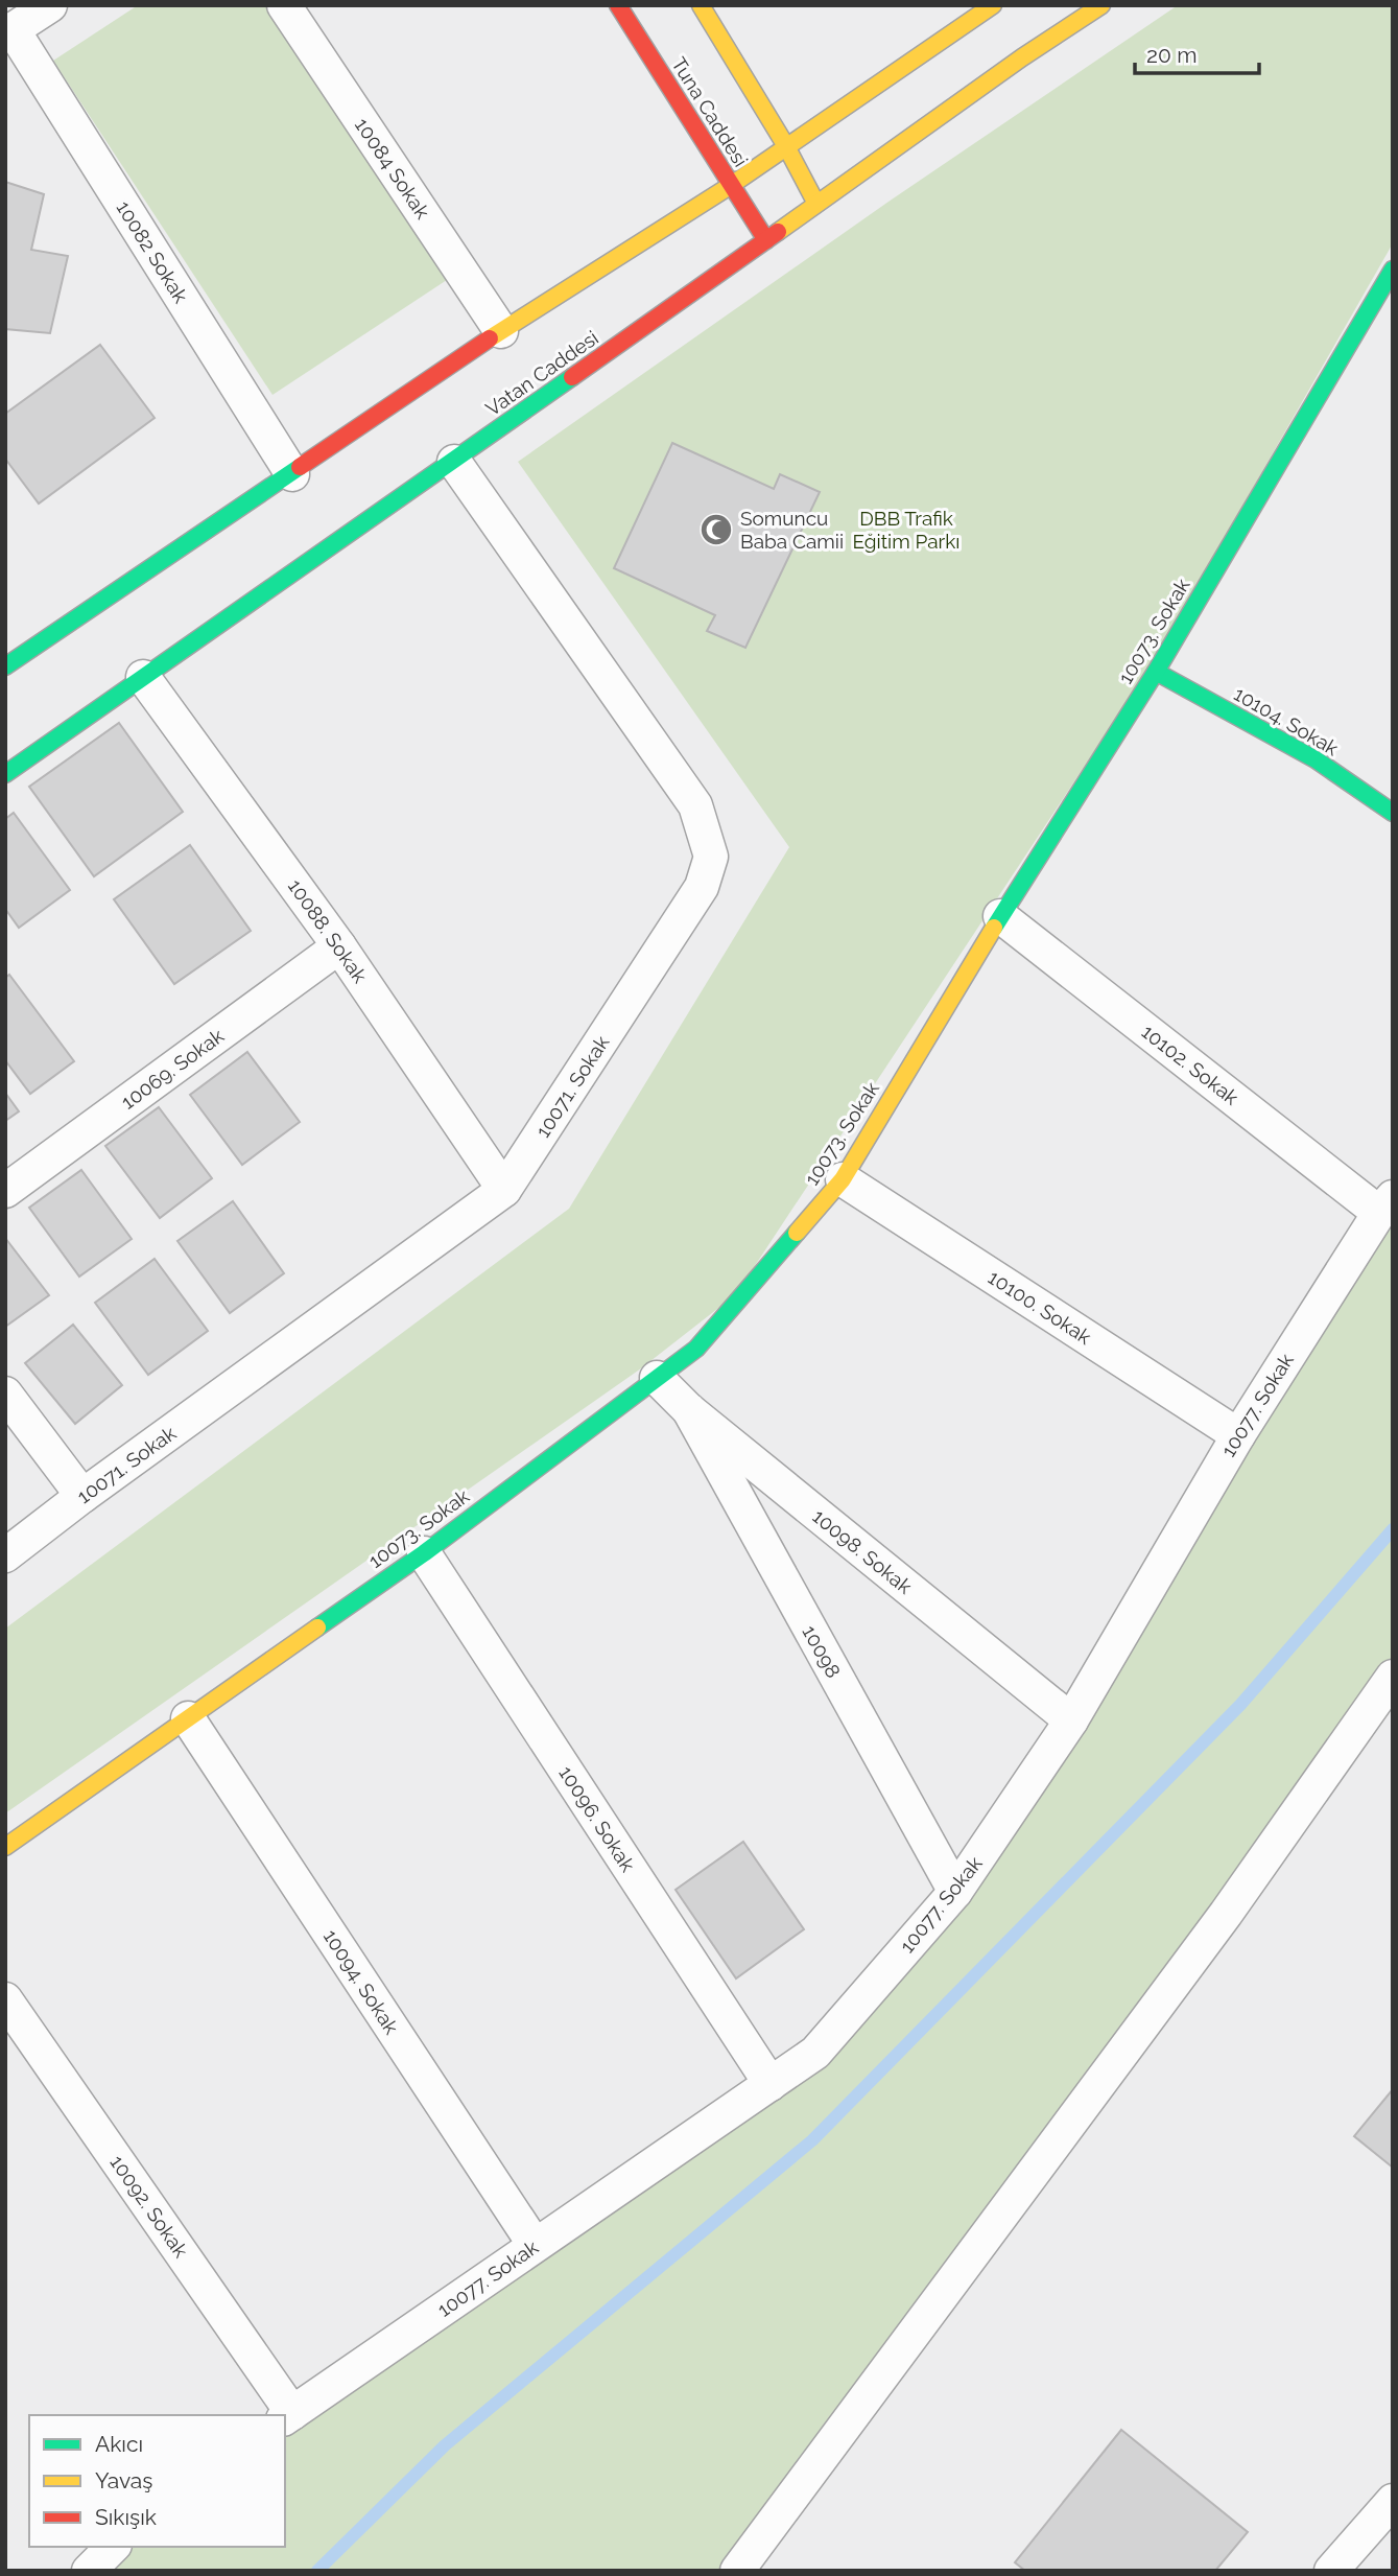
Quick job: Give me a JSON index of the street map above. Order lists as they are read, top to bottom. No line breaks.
{"streets":{"street":["Tuna Caddesi","10084 Sokak","10082 Sokak","Vatan Caddesi","10073. Sokak","10104. Sokak","10088. Sokak","10102. Sokak","10069. Sokak","10071. Sokak","10100. Sokak","10077. Sokak","10098. Sokak","10098","10096. Sokak","10094. Sokak","10092. Sokak"]},"crossings":[["Tuna Caddesi","Vatan Caddesi"],["Vatan Caddesi","10088. Sokak"],["Vatan Caddesi","10071. Sokak"],["10073. Sokak","10104. Sokak"],["10073. Sokak","10102. Sokak"],["10073. Sokak","10100. Sokak"],["10073. Sokak","10098. Sokak"],["10073. Sokak","10096. Sokak"],["10073. Sokak","10094. Sokak"],["10088. Sokak","10069. Sokak"],["10088. Sokak","10071. Sokak"],["10102. Sokak","10077. Sokak"],["10100. Sokak","10077. Sokak"],["10077. Sokak","10098. Sokak"],["10077. Sokak","10098"],["10077. Sokak","10096. Sokak"],["10077. Sokak","10094. Sokak"],["10077. Sokak","10092. Sokak"],["10098. Sokak","10098"]],"parks":["DBB Trafik Eğitim Parkı"],"places":{"mosque":["Somuncu Baba Camii"]},"legend":["Akıcı","Yavaş","Sıkışık"],"scale_bar":"20 m"}
